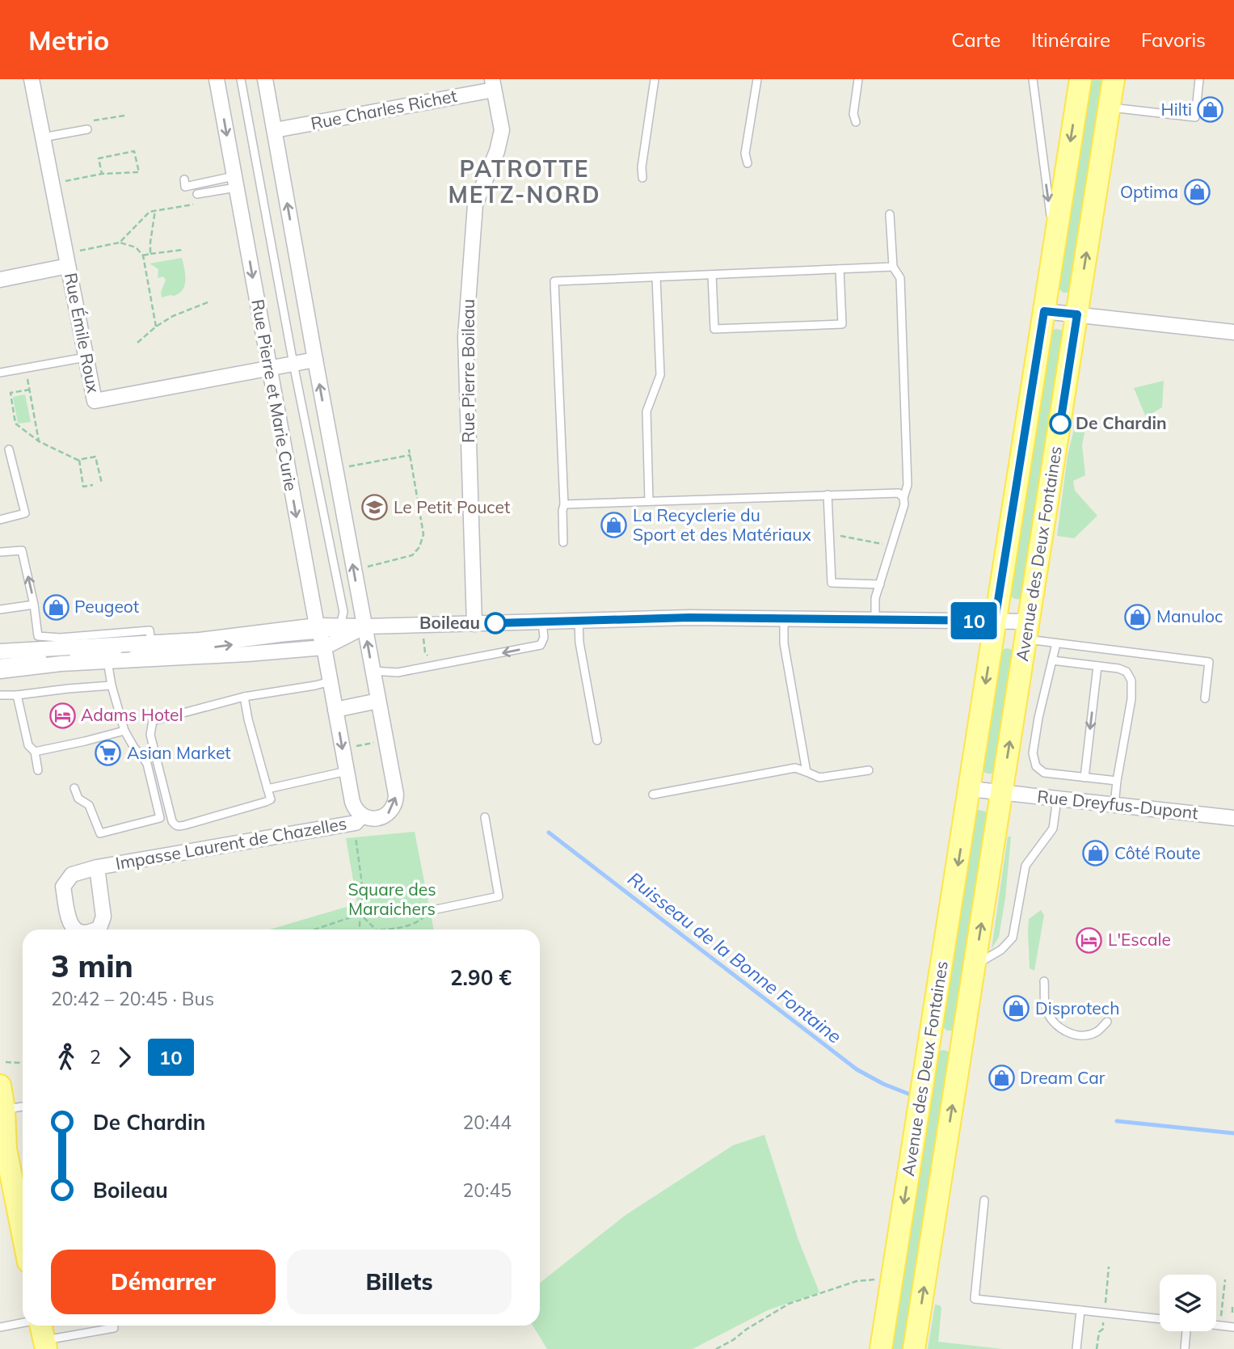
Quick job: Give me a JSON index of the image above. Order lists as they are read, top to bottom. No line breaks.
{"streets":{"main road":["Avenue des Deux Fontaines"],"street":["Rue Charles Richet","Rue Émile Roux","Rue Pierre Boileau","Rue Pierre et Marie Curie","Rue Dreyfus-Dupont","Impasse Laurent de Chazelles"]},"crossings":[["Rue Charles Richet","Rue Pierre Boileau"],["Rue Émile Roux","Rue Pierre et Marie Curie"],["Rue Pierre et Marie Curie","Impasse Laurent de Chazelles"],["Avenue des Deux Fontaines","Rue Dreyfus-Dupont"]],"districts":["PATROTTE METZ-NORD"],"water":["Ruisseau de la Bonne Fontaine"],"parks":["Square des Maraichers"],"places":{"shop":["Hilti","Optima","La Recyclerie du Sport et des Matériaux","Peugeot","Manuloc","Côté Route","Disprotech","Dream Car"],"other":["De Chardin","Boileau"],"school or university":["Le Petit Poucet"],"hotel":["Adams Hotel","L'Escale"],"supermarket":["Asian Market"]},"lines":["bus line 10"],"page":{"header":"Metrio","nav":["Carte","Itinéraire","Favoris"],"on_map":"10","heading":["3 min","20:42 – 20:45 · Bus","2.90 €"],"legs":["2","10"],"list":[{"name":"De Chardin","value":"20:44"},{"name":"Boileau","value":"20:45"}],"buttons":["Démarrer","Billets"]}}
